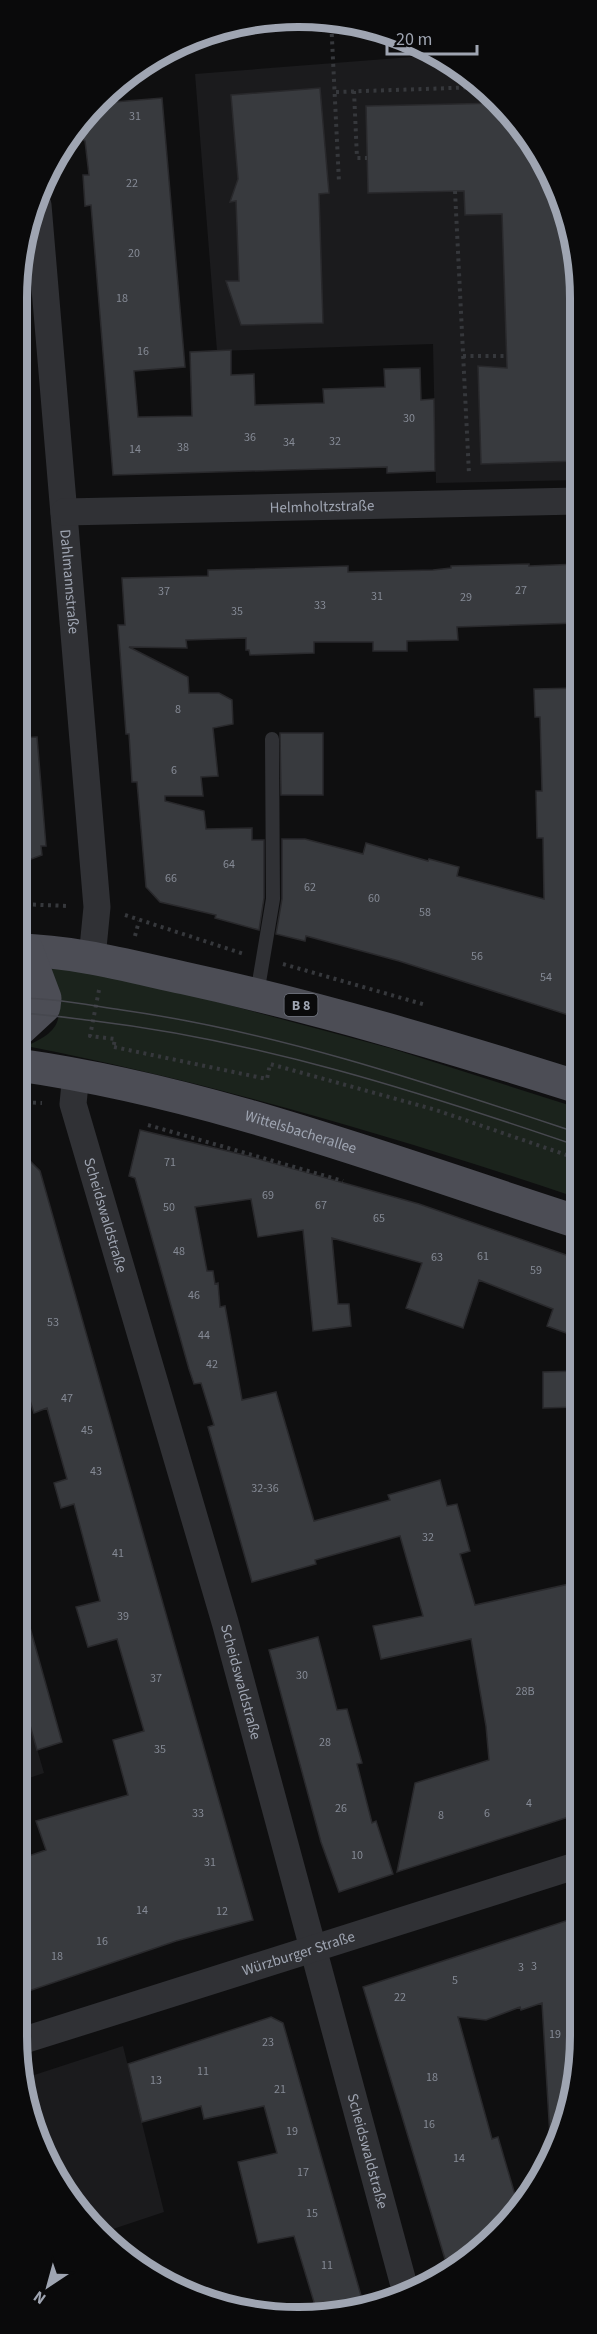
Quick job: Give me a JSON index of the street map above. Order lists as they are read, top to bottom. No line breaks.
{"streets":{"main road":["B 8","Wittelsbacherallee"],"street":["Helmholtzstraße","Dahlmannstraße","Scheidswaldstraße","Würzburger Straße"]},"crossings":[["Helmholtzstraße","Dahlmannstraße"],["Dahlmannstraße","B 8"],["Wittelsbacherallee","Scheidswaldstraße"],["Scheidswaldstraße","Würzburger Straße"]],"house_numbers":["31","22","20","18","16","30","36","32","34","38","14","27","37","31","29","33","35","8","6","64","66","62","60","58","56","54","71","69","67","50","65","48","61","63","59","46","53","44","42","47","45","43","32-36","32","41","39","30","37","28B","28","35","4","26","33","6","8","10","31","14","12","16","18","3","3","5","22","19","23","11","18","13","21","16","19","14","17","15","11"],"scale_bar":"20 m","north":"bottom left"}
